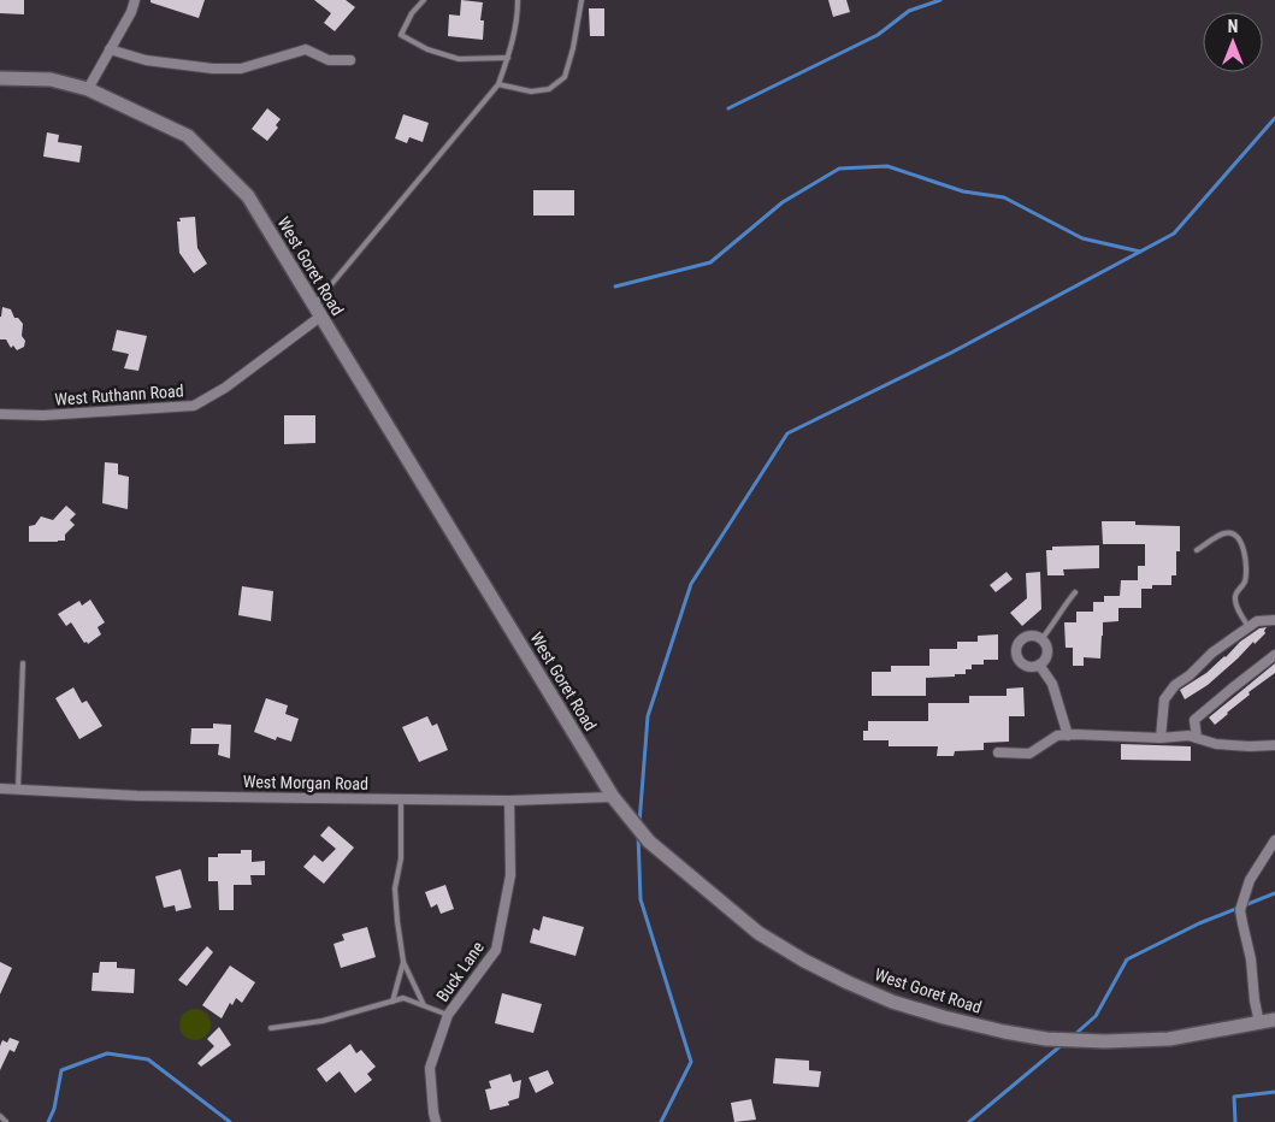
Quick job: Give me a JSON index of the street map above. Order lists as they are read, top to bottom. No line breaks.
{"streets":{"street":["West Goret Road","West Ruthann Road","West Morgan Road","Buck Lane"]},"crossings":[["West Goret Road","West Ruthann Road"],["West Goret Road","West Morgan Road"],["West Morgan Road","Buck Lane"]],"north":"top"}
